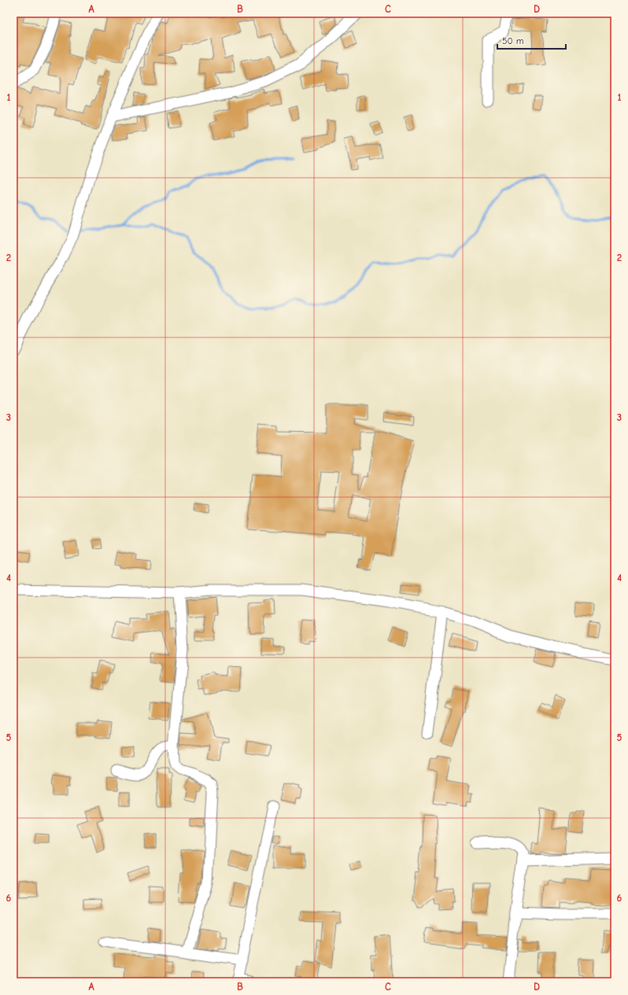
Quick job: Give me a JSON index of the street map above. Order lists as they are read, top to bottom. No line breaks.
{"scale_bar":"50 m","grid":{"columns":["A","B","C","D"],"rows":["1","2","3","4","5","6"]}}
